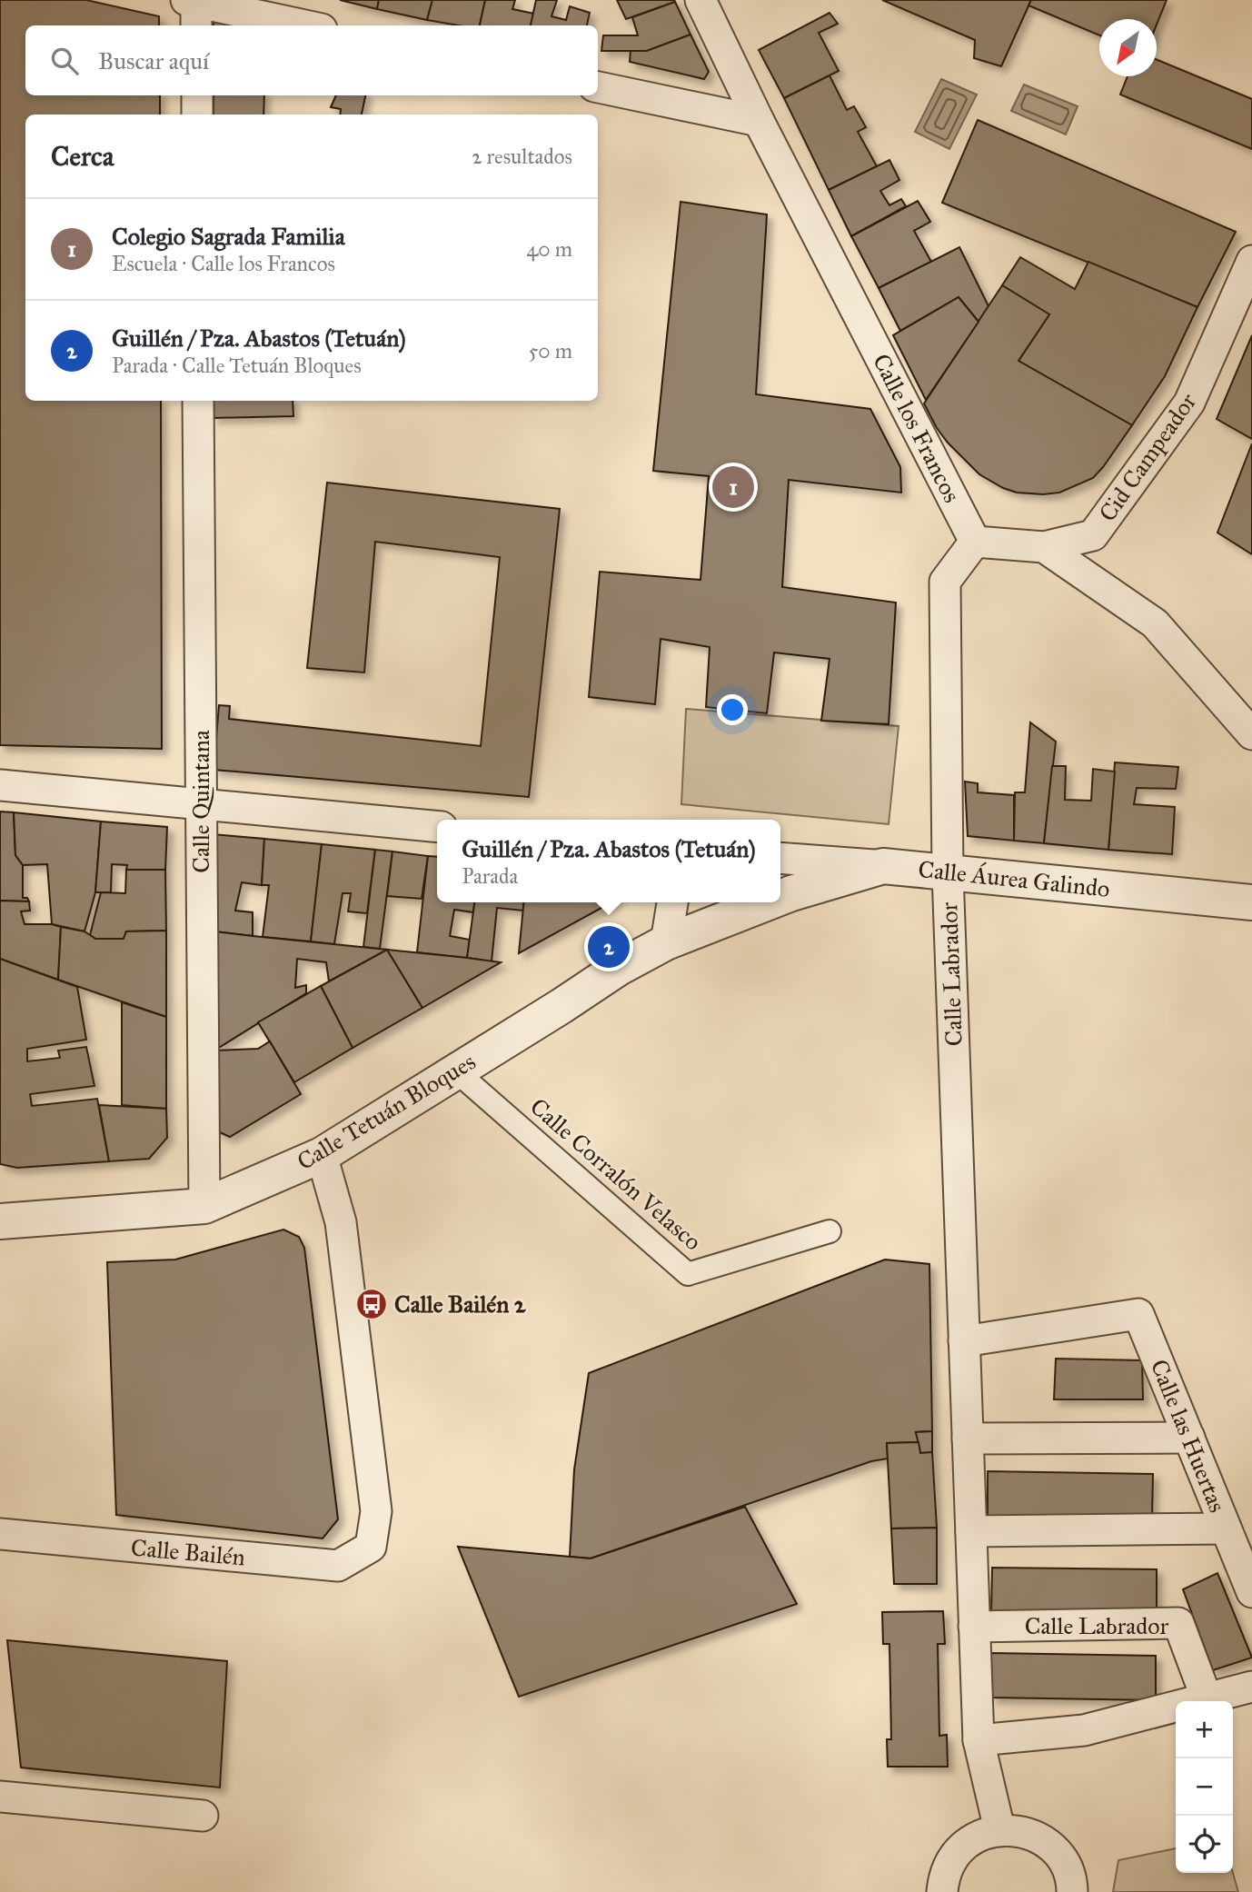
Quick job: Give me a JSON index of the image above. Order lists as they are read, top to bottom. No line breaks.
{"streets":{"street":["Calle los Francos","Cid Campeador","Calle Quintana","Calle Áurea Galindo","Calle Labrador","Calle Tetuán Bloques","Calle Corralón Velasco","Calle las Huertas","Calle Bailén"]},"crossings":[["Calle los Francos","Calle Labrador"],["Calle Quintana","Calle Tetuán Bloques"],["Calle Áurea Galindo","Calle Labrador"],["Calle Áurea Galindo","Calle Tetuán Bloques"],["Calle Labrador","Calle las Huertas"],["Calle Tetuán Bloques","Calle Corralón Velasco"],["Calle Tetuán Bloques","Calle Bailén"]],"places":{"bus stop":["Calle Bailén 2"]},"north":"bottom left","page":{"search":"Buscar aquí","heading":["Cerca","2 resultados"],"list":[{"mark":"1","name":"Colegio Sagrada Familia","note":"Escuela · Calle los Francos","value":"40 m"},{"mark":"2","name":"Guillén / Pza. Abastos (Tetuán)","note":"Parada · Calle Tetuán Bloques","value":"50 m"}],"pins":["1","2"],"popup":["Guillén / Pza. Abastos (Tetuán)","Parada"],"map_buttons":["+","−"]}}
